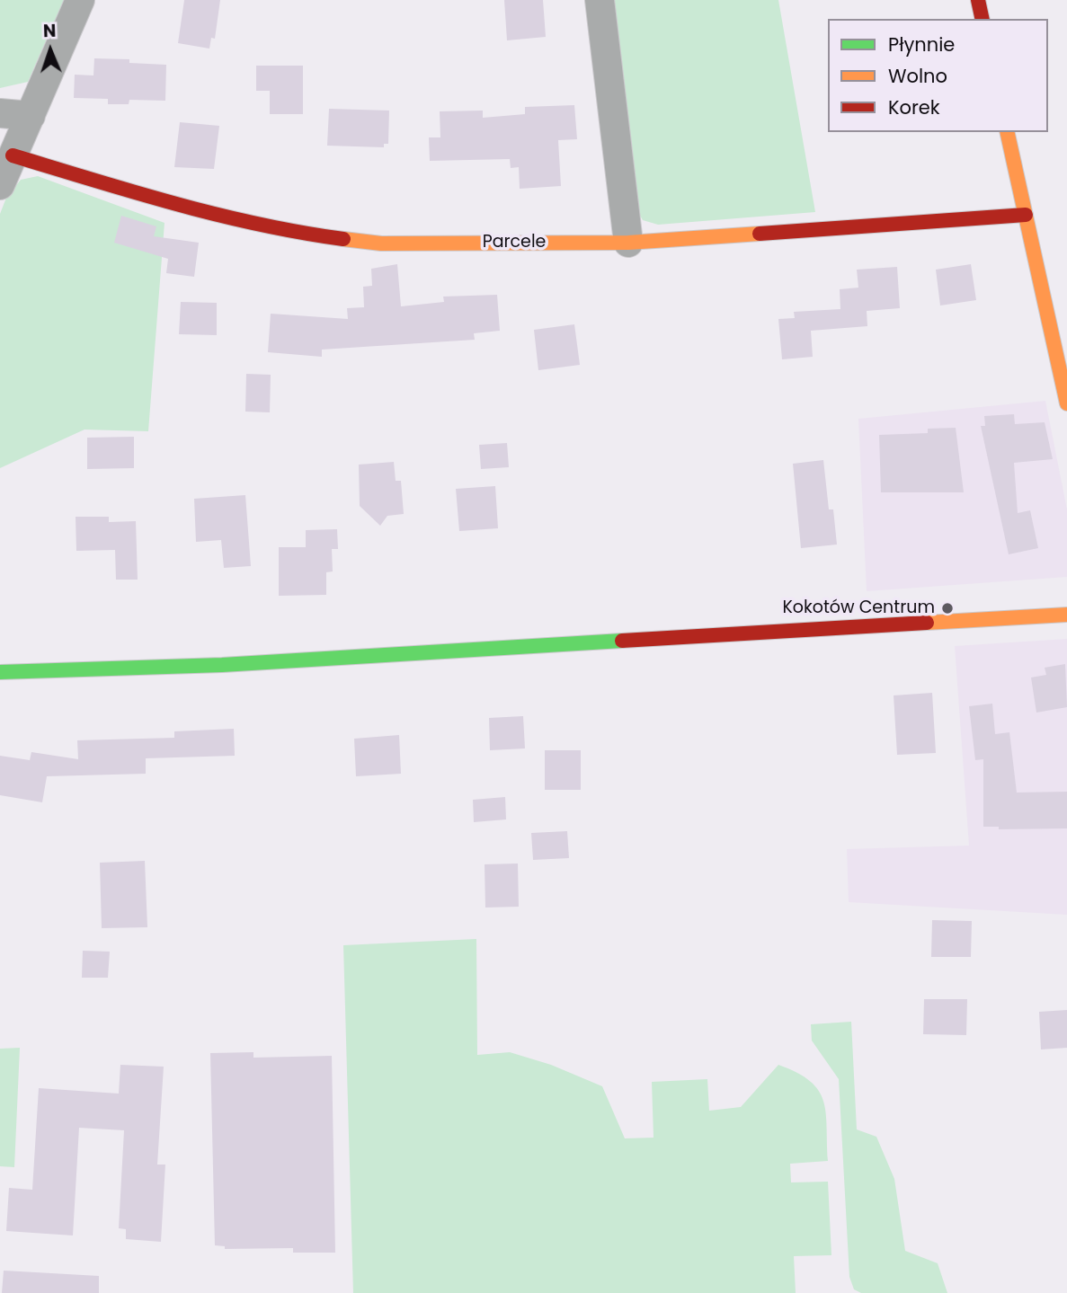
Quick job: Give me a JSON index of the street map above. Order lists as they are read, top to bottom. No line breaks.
{"streets":{"street":["Parcele"]},"places":["Kokotów Centrum"],"legend":["Płynnie","Wolno","Korek"],"north":"top"}
